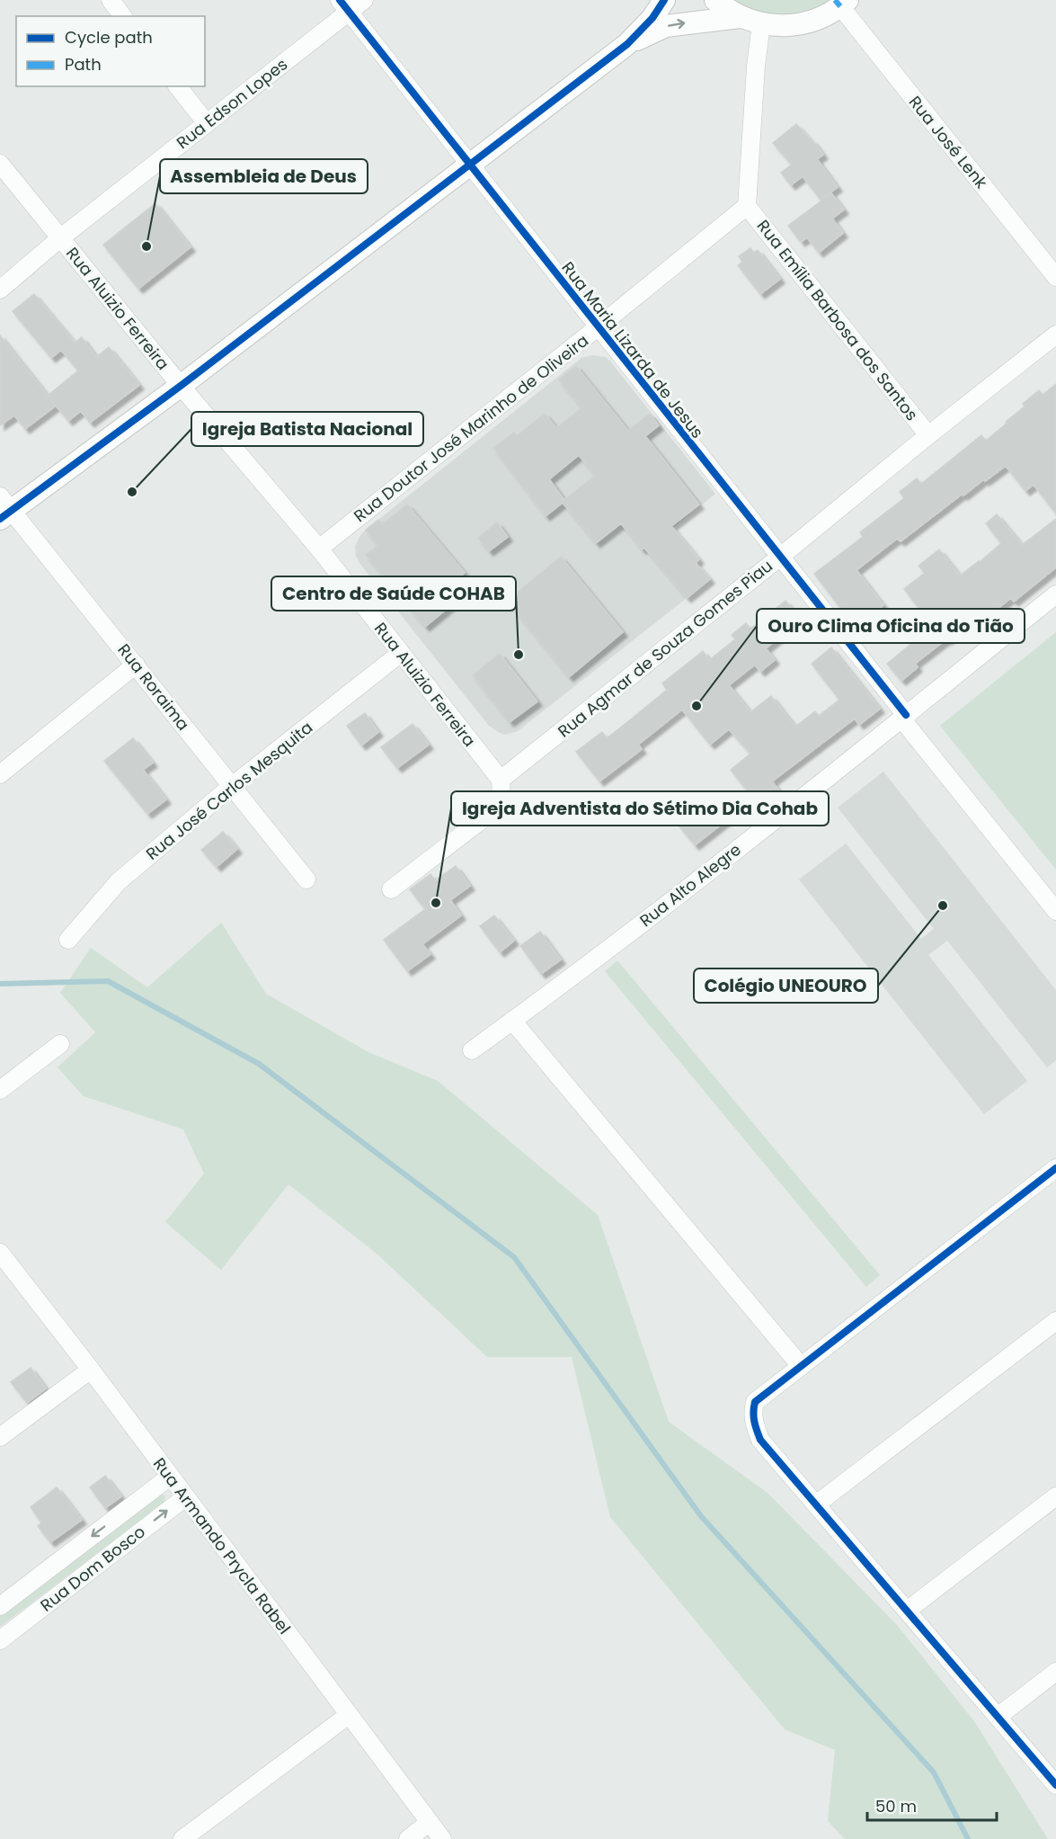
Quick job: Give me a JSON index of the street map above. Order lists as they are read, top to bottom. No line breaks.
{"streets":{"street":["Rua Edson Lopes","Rua José Lenk","Rua Aluizio Ferreira","Rua Emília Barbosa dos Santos","Rua Maria Lizarda de Jesus","Rua Doutor José Marinho de Oliveira","Rua Agmar de Souza Gomes Piau","Rua Roraima","Rua José Carlos Mesquita","Rua Alto Alegre","Rua Armando Prycla Rabel","Rua Dom Bosco"]},"crossings":[["Rua Edson Lopes","Rua Aluizio Ferreira"],["Rua Edson Lopes","Rua Maria Lizarda de Jesus"],["Rua Aluizio Ferreira","Rua Doutor José Marinho de Oliveira"],["Rua Aluizio Ferreira","Rua Agmar de Souza Gomes Piau"],["Rua Aluizio Ferreira","Rua José Carlos Mesquita"],["Rua Emília Barbosa dos Santos","Rua Doutor José Marinho de Oliveira"],["Rua Emília Barbosa dos Santos","Rua Agmar de Souza Gomes Piau"],["Rua Maria Lizarda de Jesus","Rua Doutor José Marinho de Oliveira"],["Rua Maria Lizarda de Jesus","Rua Agmar de Souza Gomes Piau"],["Rua Maria Lizarda de Jesus","Rua Alto Alegre"],["Rua Roraima","Rua José Carlos Mesquita"],["Rua Armando Prycla Rabel","Rua Dom Bosco"]],"places":["Assembleia de Deus","Igreja Batista Nacional","Centro de Saúde COHAB","Ouro Clima Oficina do Tião","Igreja Adventista do Sétimo Dia Cohab","Colégio UNEOURO"],"legend":["Cycle path","Path"],"scale_bar":"50 m"}
